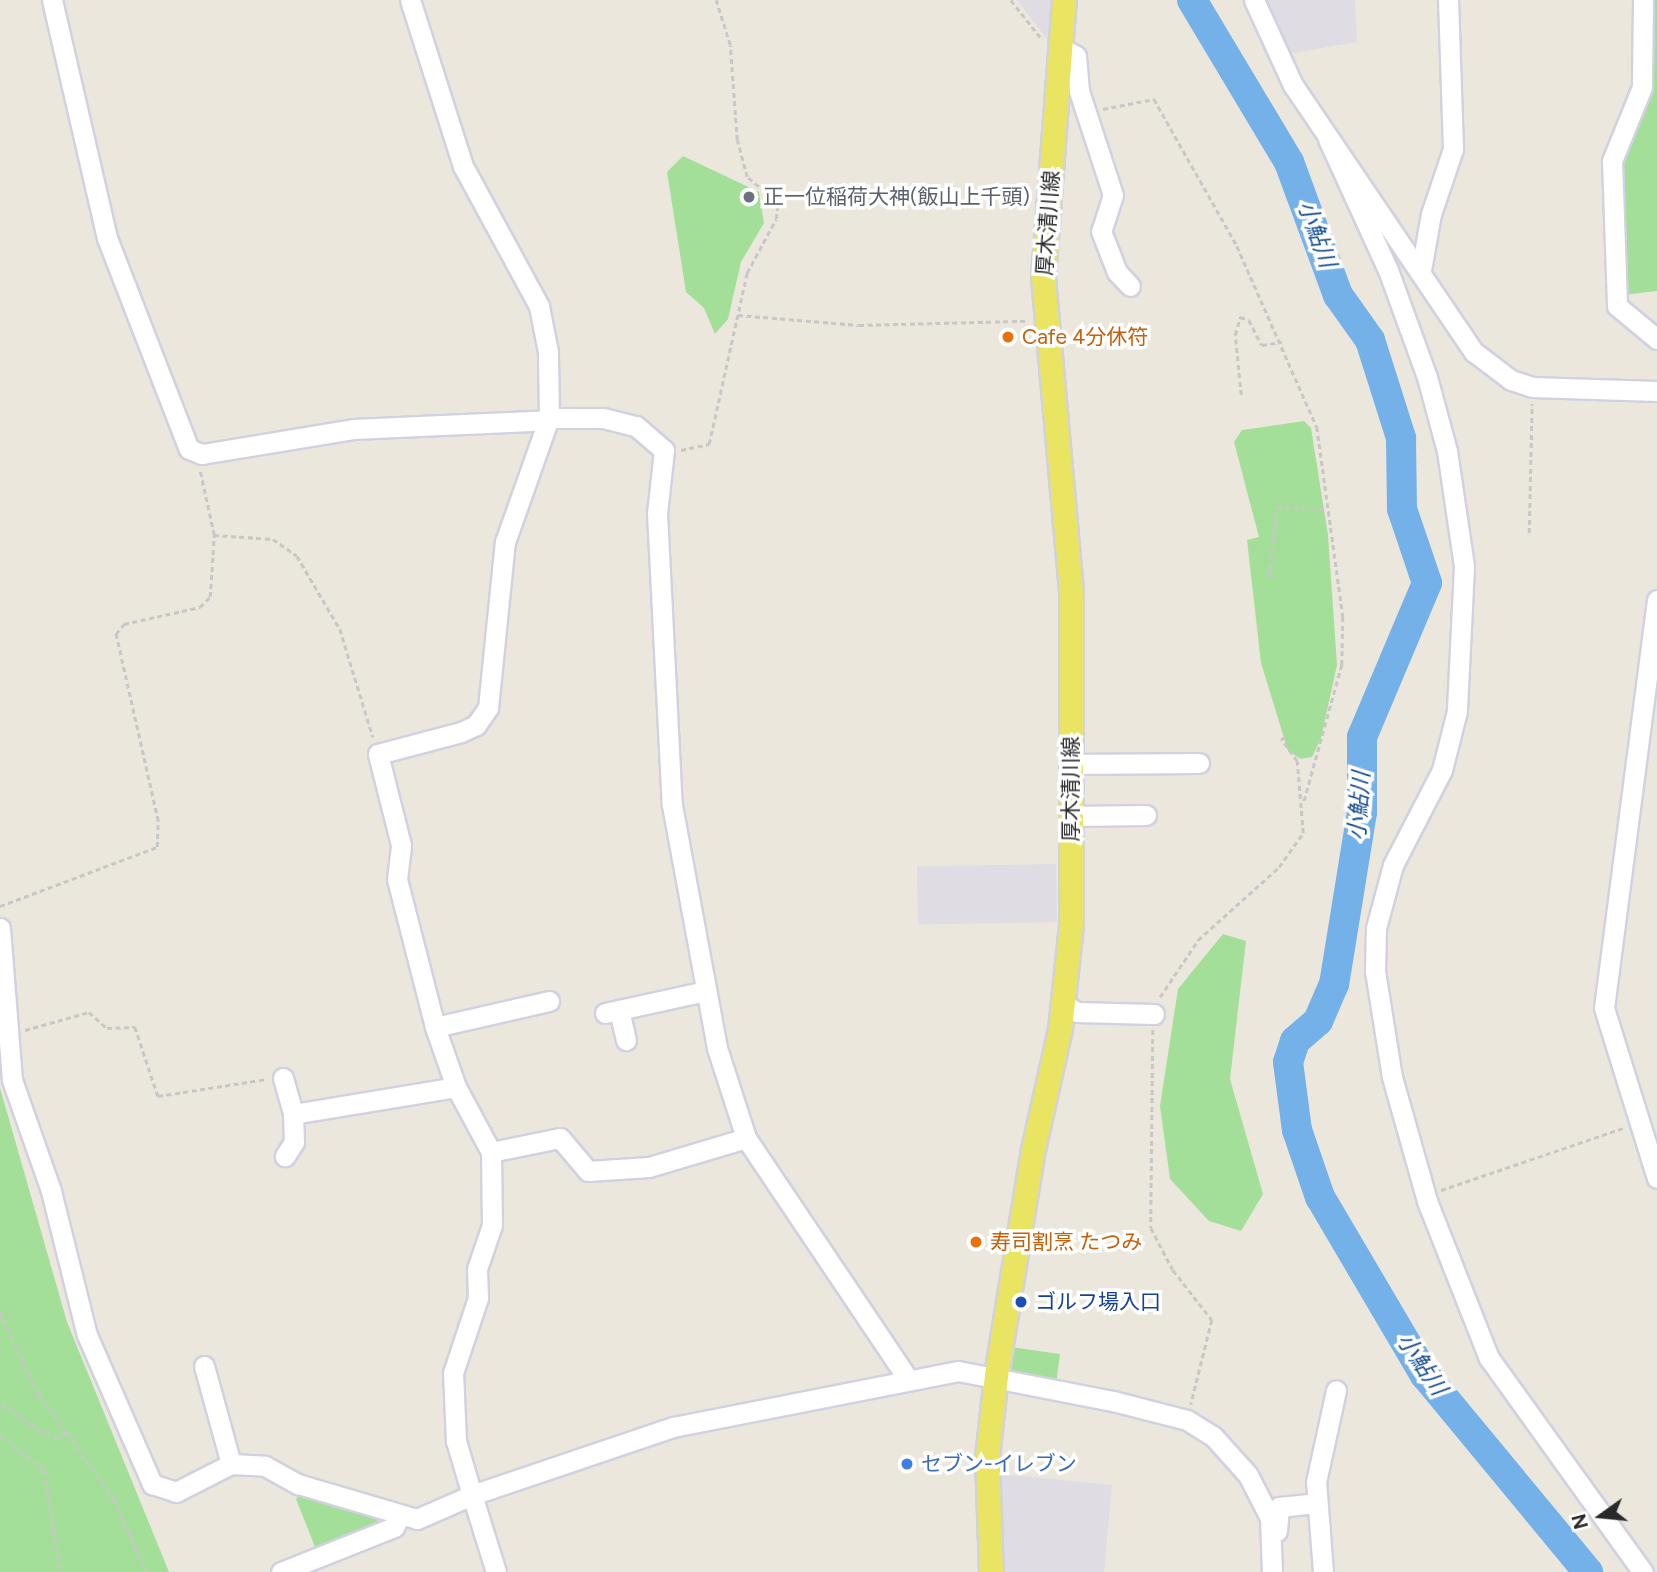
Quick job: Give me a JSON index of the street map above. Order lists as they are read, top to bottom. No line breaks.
{"streets":{"main road":["厚木清川線"]},"water":["小鮎川"],"places":["正一位稲荷大神(飯山上千頭)","Cafe 4分休符","寿司割烹 たつみ","ゴルフ場入口","セブン-イレブン"],"north":"left"}
